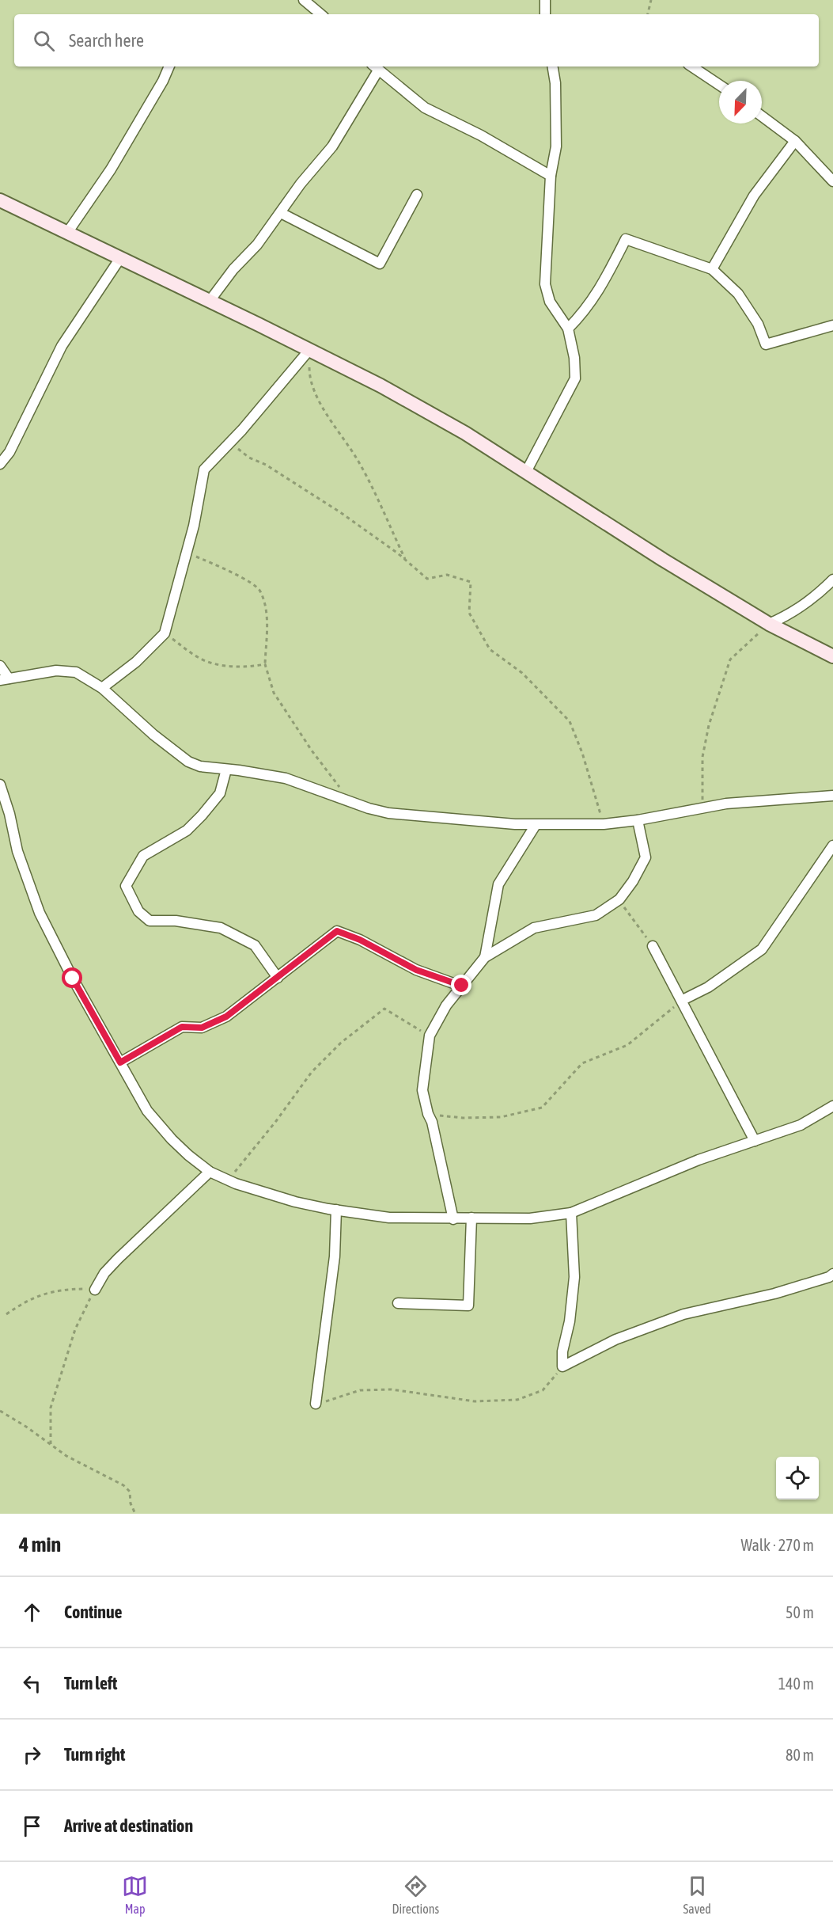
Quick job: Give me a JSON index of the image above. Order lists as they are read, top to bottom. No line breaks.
{"north":"bottom left","page":{"search":"Search here","heading":["4 min","Walk · 270 m"],"list":[["Continue","50 m"],["Turn left","140 m"],["Turn right","80 m"],"Arrive at destination"],"nav":["Map","Directions","Saved"]}}
